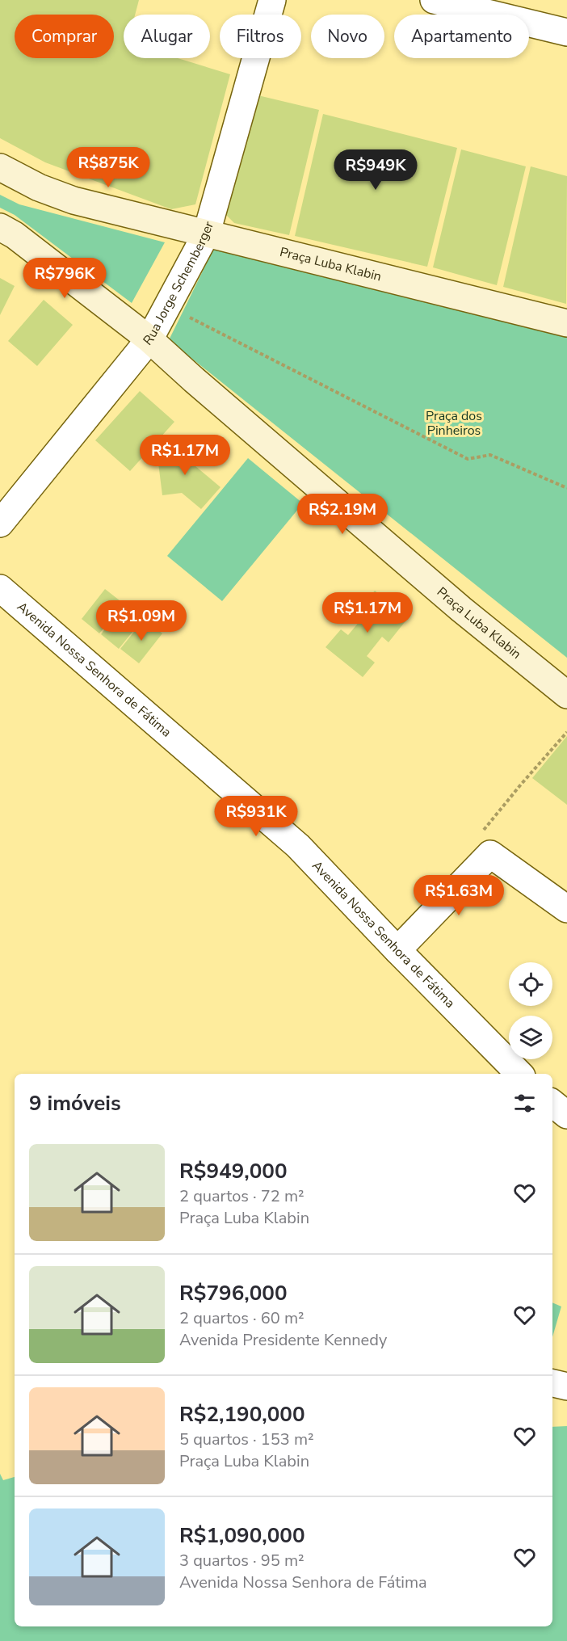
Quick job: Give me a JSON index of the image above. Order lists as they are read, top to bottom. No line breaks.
{"streets":{"main road":["Praça Luba Klabin"],"street":["Rua Jorge Schemberger","Avenida Nossa Senhora de Fátima"]},"crossings":[["Praça Luba Klabin","Rua Jorge Schemberger"]],"parks":["Praça dos Pinheiros"],"page":{"chip":["Comprar","Alugar","Filtros","Novo","Apartamento"],"price":["R$875K","R$949K","R$796K","R$1.17M","R$2.19M","R$1.17M","R$1.09M","R$931K","R$1.63M"],"heading":"9 imóveis","list":[{"name":"R$949,000","note":"2 quartos · 72 m² · Praça Luba Klabin"},{"name":"R$796,000","note":"2 quartos · 60 m² · Avenida Presidente Kennedy"},{"name":"R$2,190,000","note":"5 quartos · 153 m² · Praça Luba Klabin"},{"name":"R$1,090,000","note":"3 quartos · 95 m² · Avenida Nossa Senhora de Fátima"}]}}
